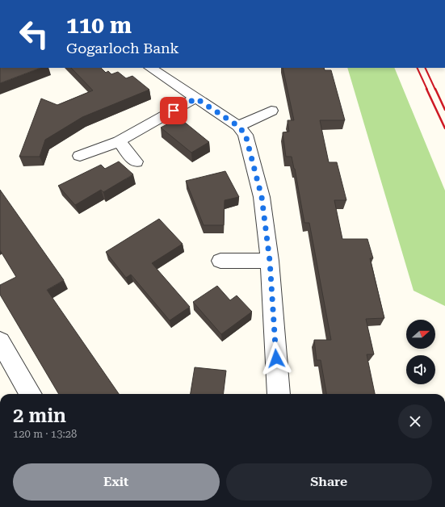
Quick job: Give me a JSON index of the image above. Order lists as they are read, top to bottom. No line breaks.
{"north":"right","page":{"turn":["110 m","Gogarloch Bank"],"heading":["2 min","120 m · 13:28"],"buttons":["Exit","Share"]}}
